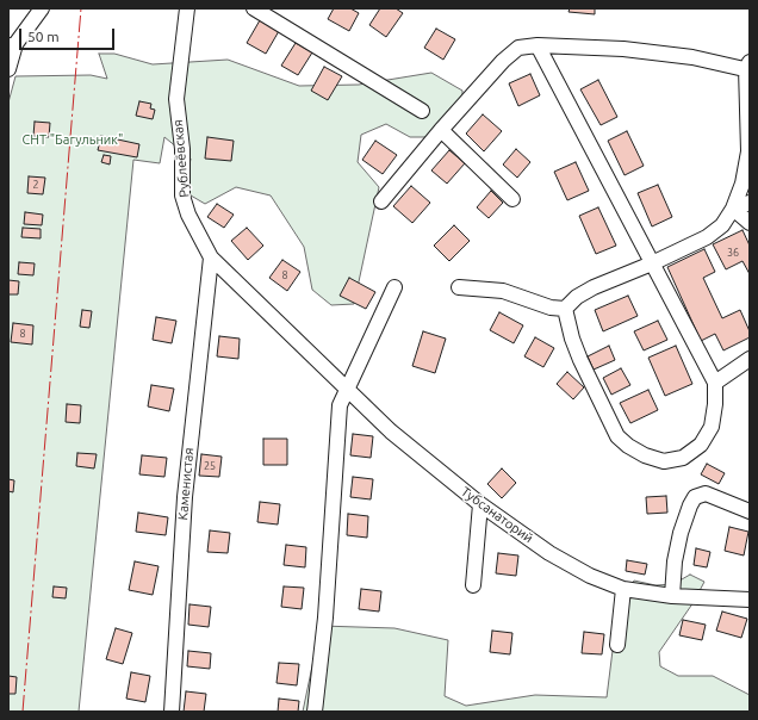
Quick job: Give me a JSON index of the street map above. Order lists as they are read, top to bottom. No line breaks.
{"streets":{"street":["Рублеёвская","Каменистая","Тубсанаторий"]},"crossings":[["Рублеёвская","Каменистая"],["Рублеёвская","Тубсанаторий"]],"parks":["СНТ \"Багульник\""],"house_numbers":["2","36","8","8","25"],"scale_bar":"50 m"}
